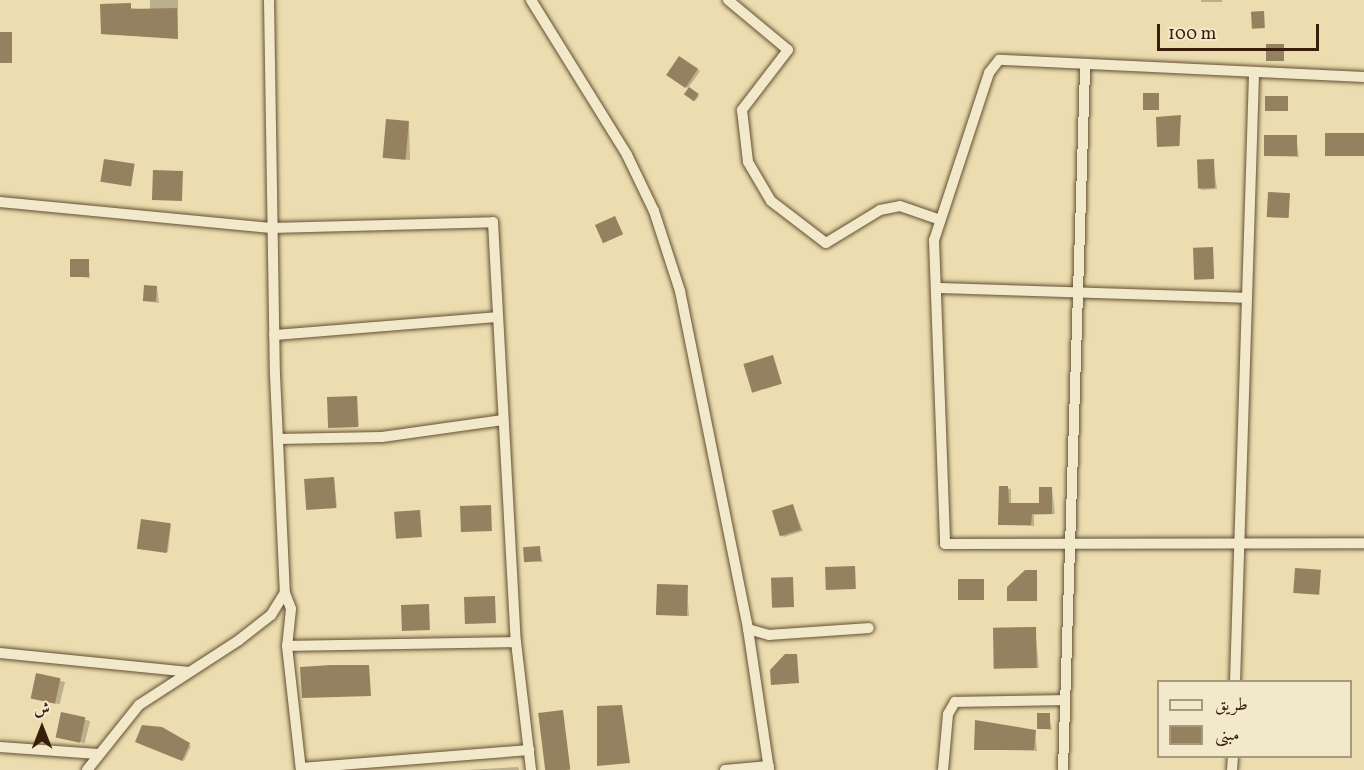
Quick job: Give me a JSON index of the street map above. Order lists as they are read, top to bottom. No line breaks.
{"legend":["طريق","مبنى"],"scale_bar":"100 m","north":"top"}
